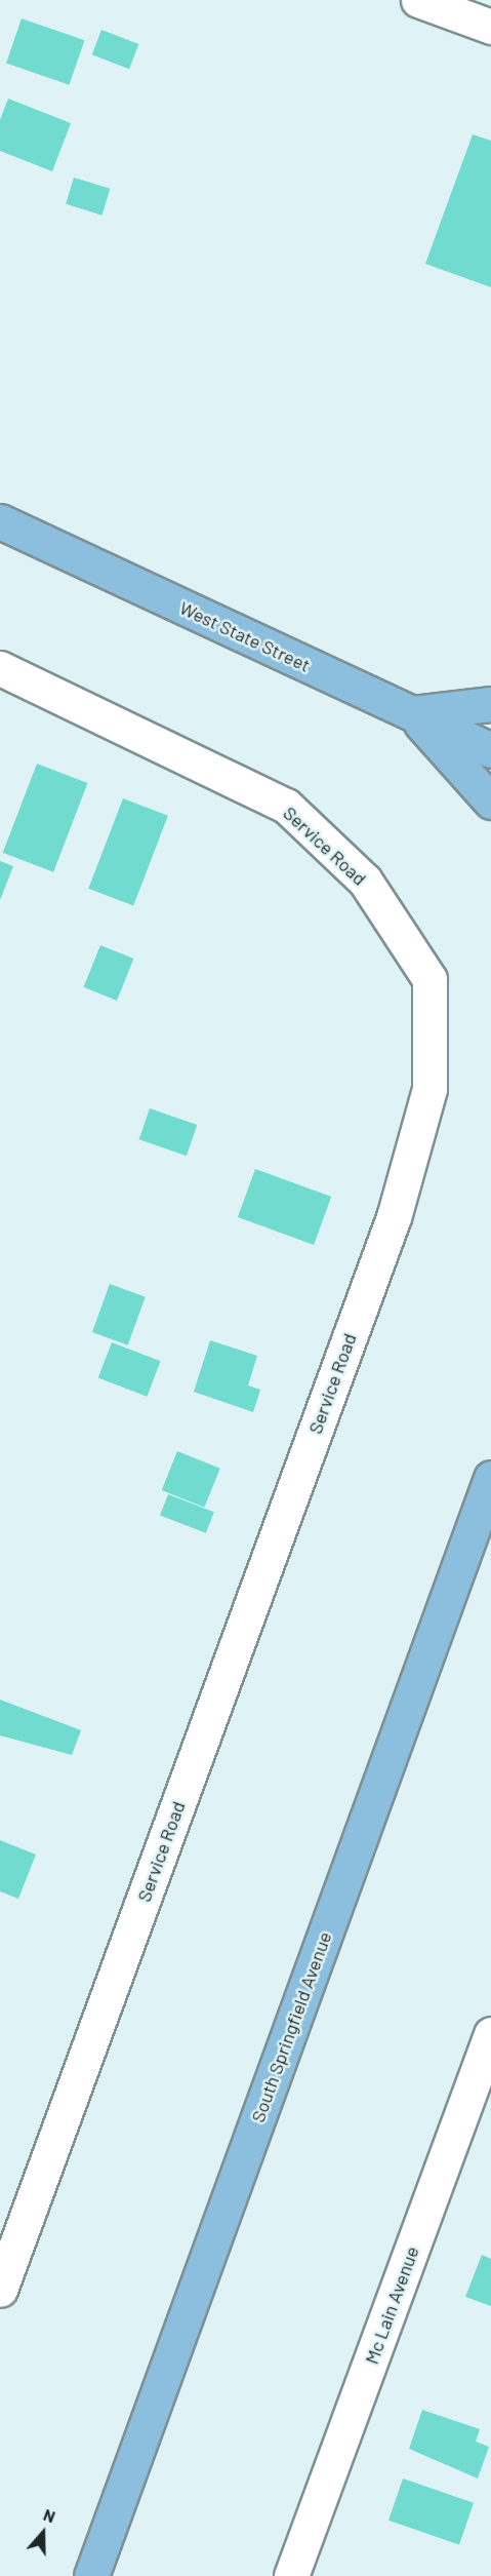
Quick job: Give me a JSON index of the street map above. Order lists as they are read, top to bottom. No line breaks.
{"streets":{"main road":["West State Street","South Springfield Avenue"],"street":["Service Road","Mc Lain Avenue"]},"north":"top"}
